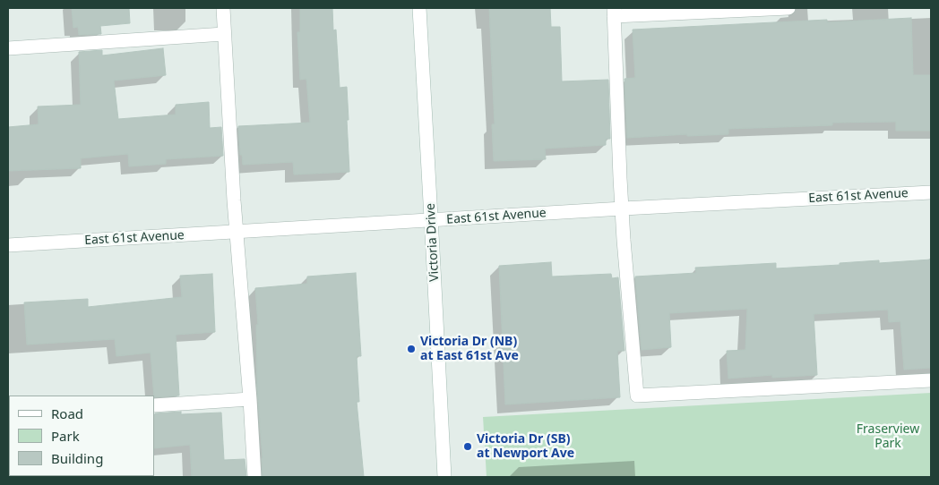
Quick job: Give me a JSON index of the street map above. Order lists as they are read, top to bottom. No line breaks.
{"streets":{"street":["East 61st Avenue","Victoria Drive"]},"crossings":[["East 61st Avenue","Victoria Drive"]],"parks":["Fraserview Park"],"places":["Victoria Dr (NB) at East 61st Ave","Victoria Dr (SB) at Newport Ave"],"legend":["Road","Park","Building"]}
